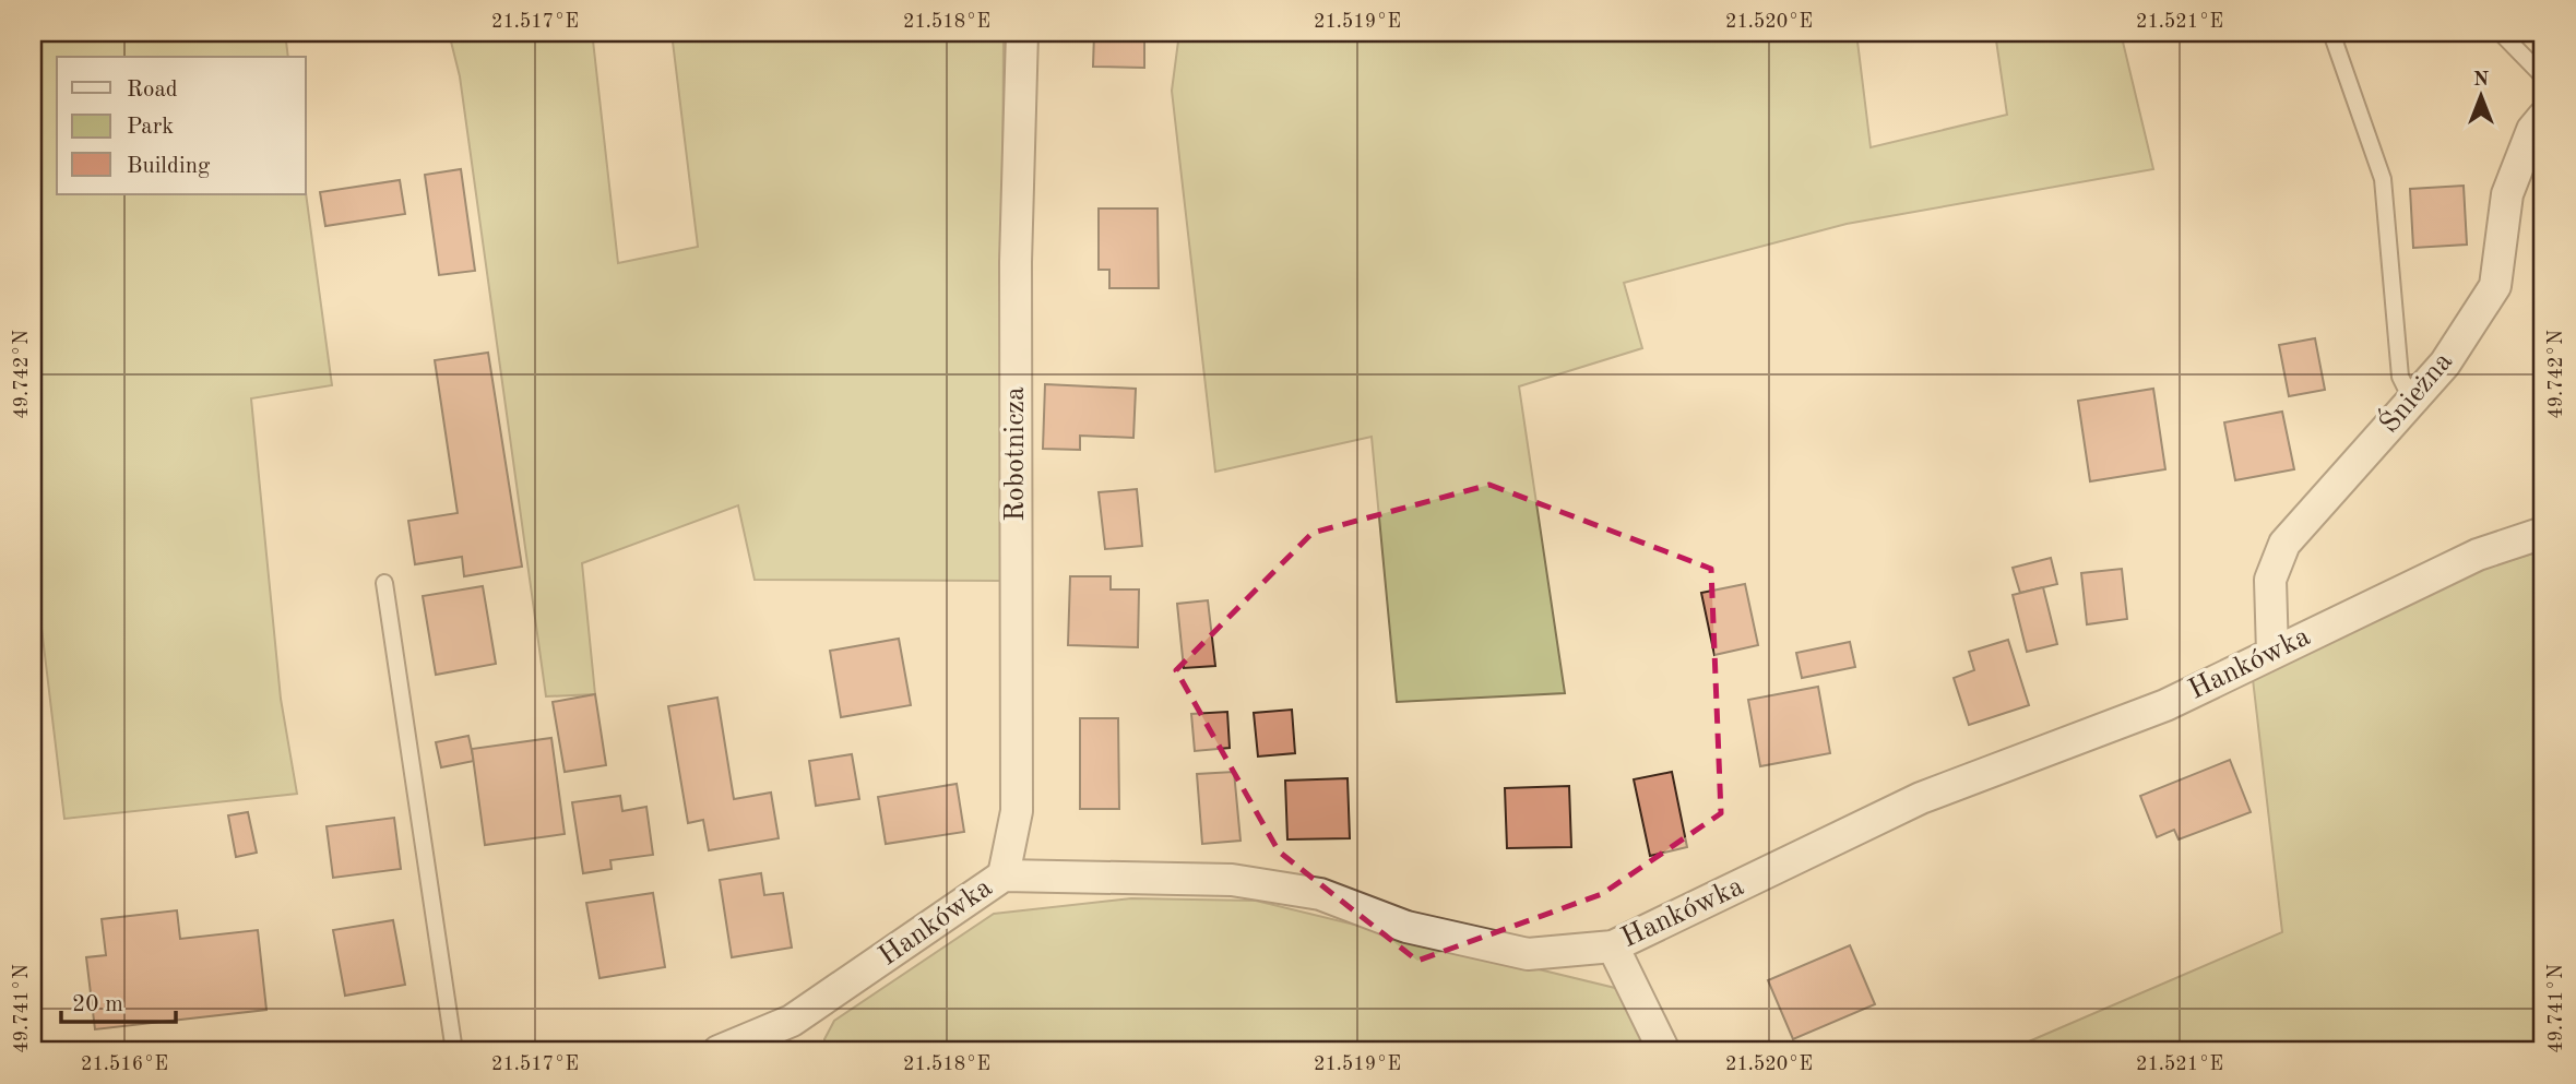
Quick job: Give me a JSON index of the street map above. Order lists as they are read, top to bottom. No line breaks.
{"streets":{"street":["Śnieżna","Robotnicza","Hankówka"]},"crossings":[["Śnieżna","Hankówka"],["Robotnicza","Hankówka"]],"legend":["Road","Park","Building"],"scale_bar":"20 m","north":"top","coordinates":["21.517°E","21.518°E","21.519°E","21.520°E","21.521°E","49.742°N","49.741°N","21.516°E"]}
